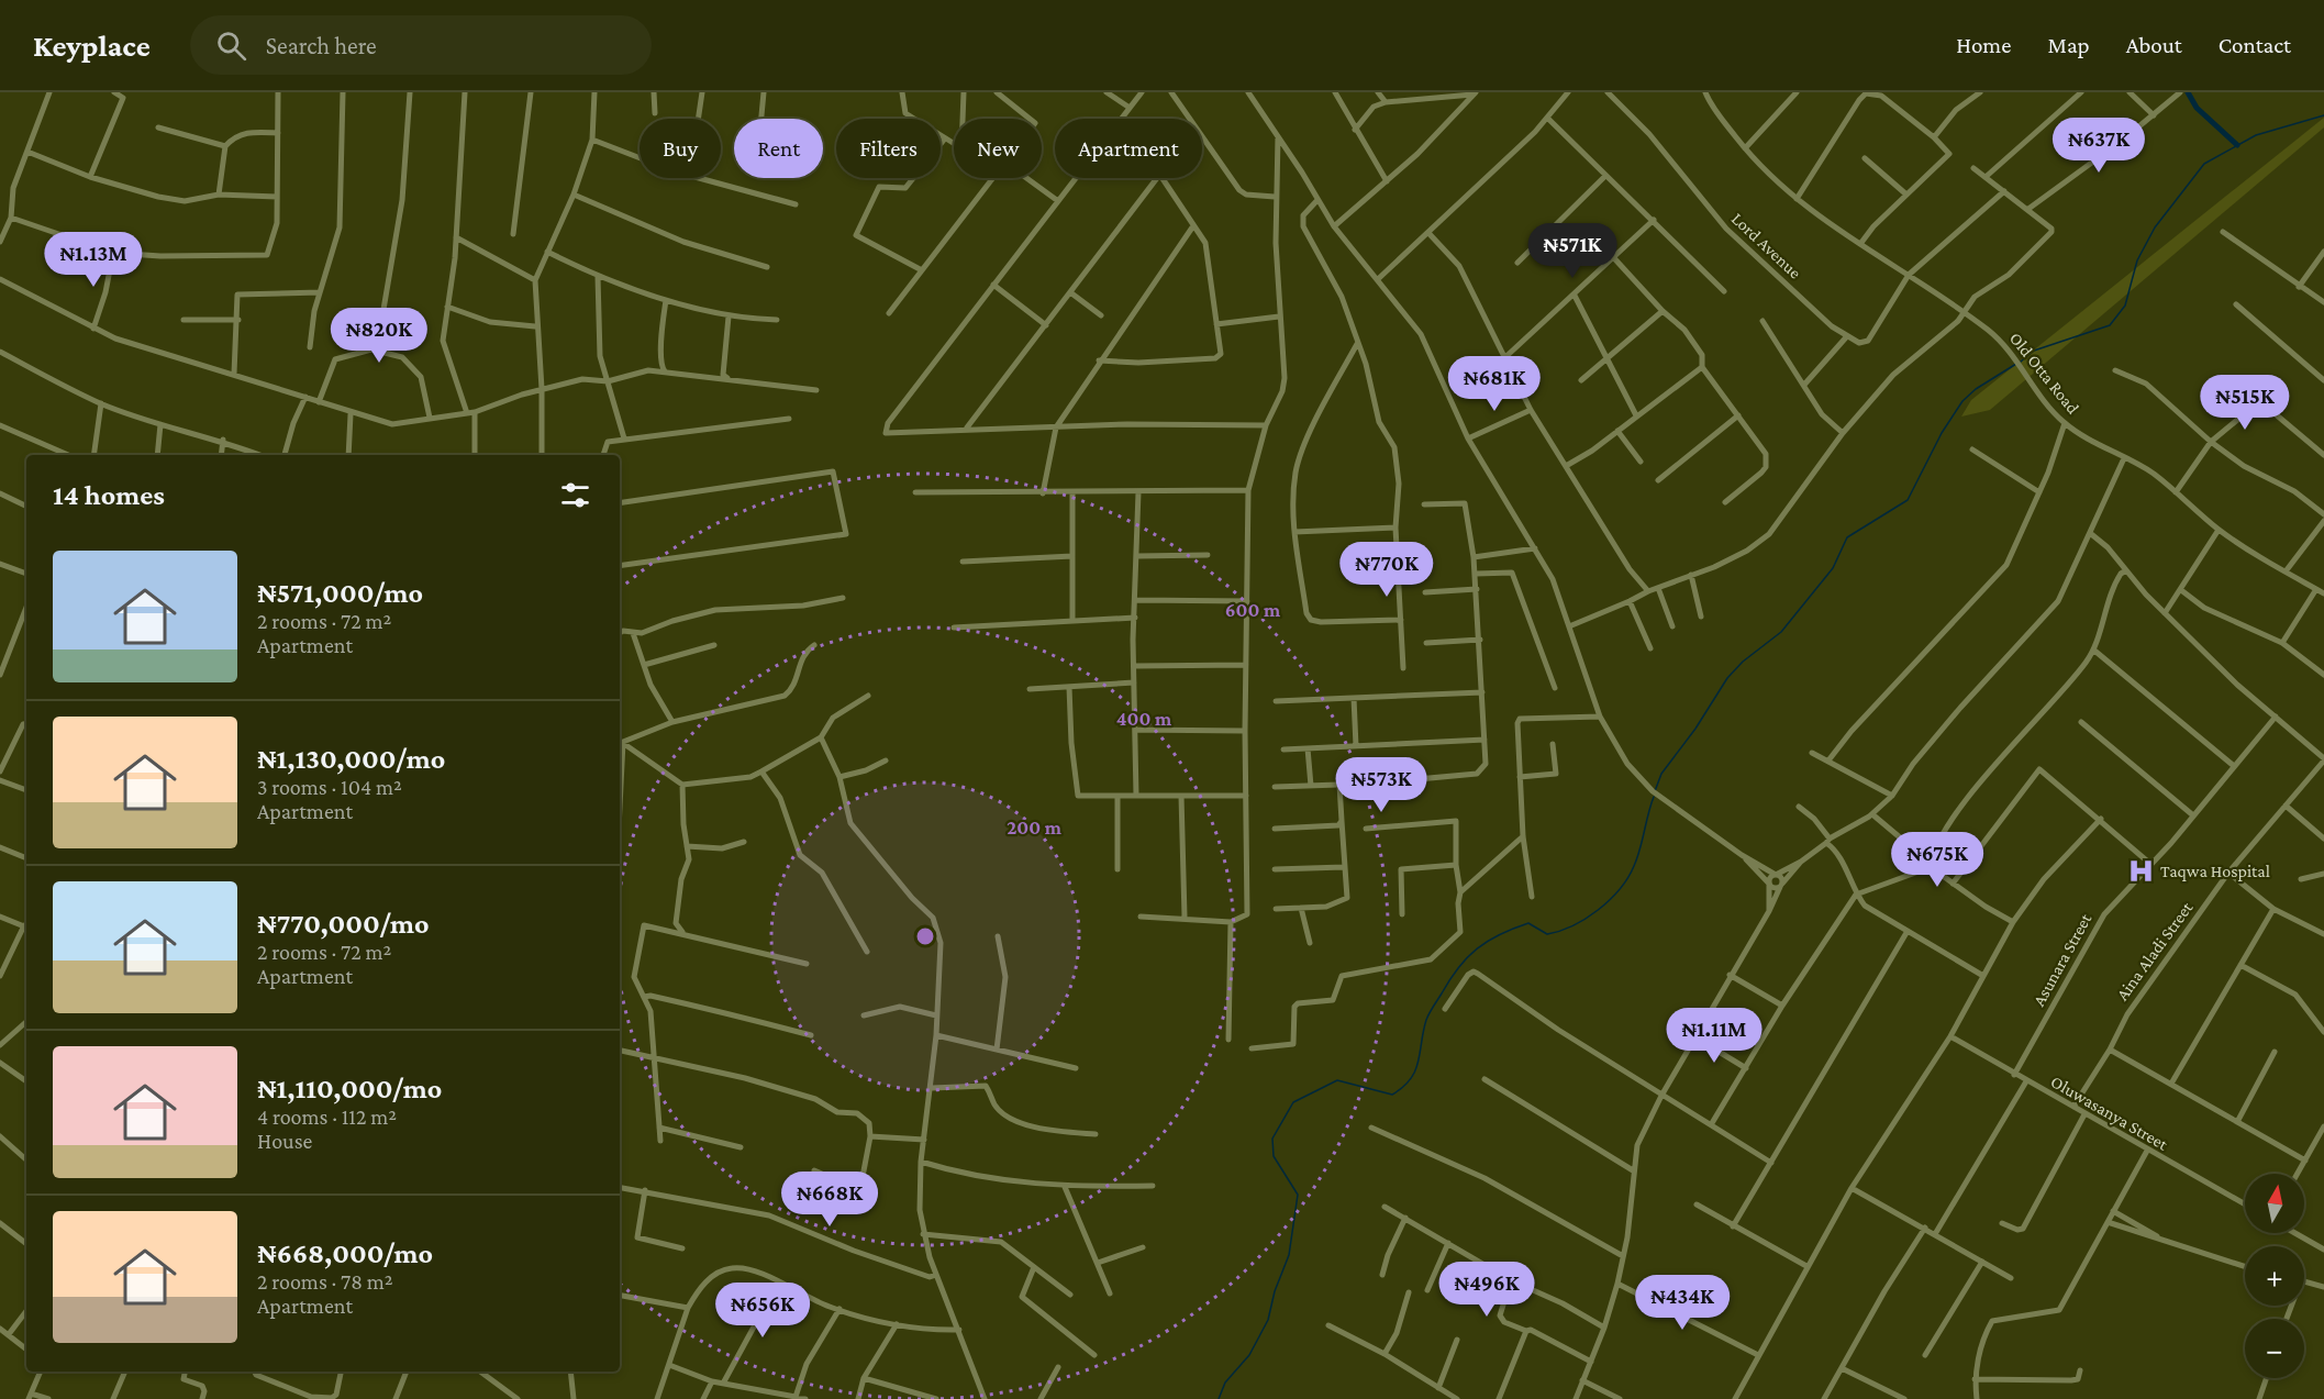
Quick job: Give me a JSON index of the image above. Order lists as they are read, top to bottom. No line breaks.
{"streets":{"street":["Lord Avenue","Old Otta Road","Aina Aladi Street","Asunara Street","Oluwasanya Street"]},"crossings":[["Aina Aladi Street","Oluwasanya Street"],["Asunara Street","Oluwasanya Street"]],"places":{"hospital":["Taqwa Hospital"]},"north":"top","page":{"header":"Keyplace","search":"Search here","nav":["Home","Map","About","Contact"],"price":["₦637K","₦571K","₦1.13M","₦820K","₦681K","₦515K","₦770K","₦573K","₦675K","₦1.11M","₦668K","₦496K","₦434K","₦656K"],"chip":["Buy","Rent","Filters","New","Apartment"],"heading":"14 homes","list":[{"name":"₦571,000/mo","note":"2 rooms · 72 m² · Apartment"},{"name":"₦1,130,000/mo","note":"3 rooms · 104 m² · Apartment"},{"name":"₦770,000/mo","note":"2 rooms · 72 m² · Apartment"},{"name":"₦1,110,000/mo","note":"4 rooms · 112 m² · House"},{"name":"₦668,000/mo","note":"2 rooms · 78 m² · Apartment"}],"map_buttons":["+","−"]},"rings":["600 m","400 m","200 m"]}
